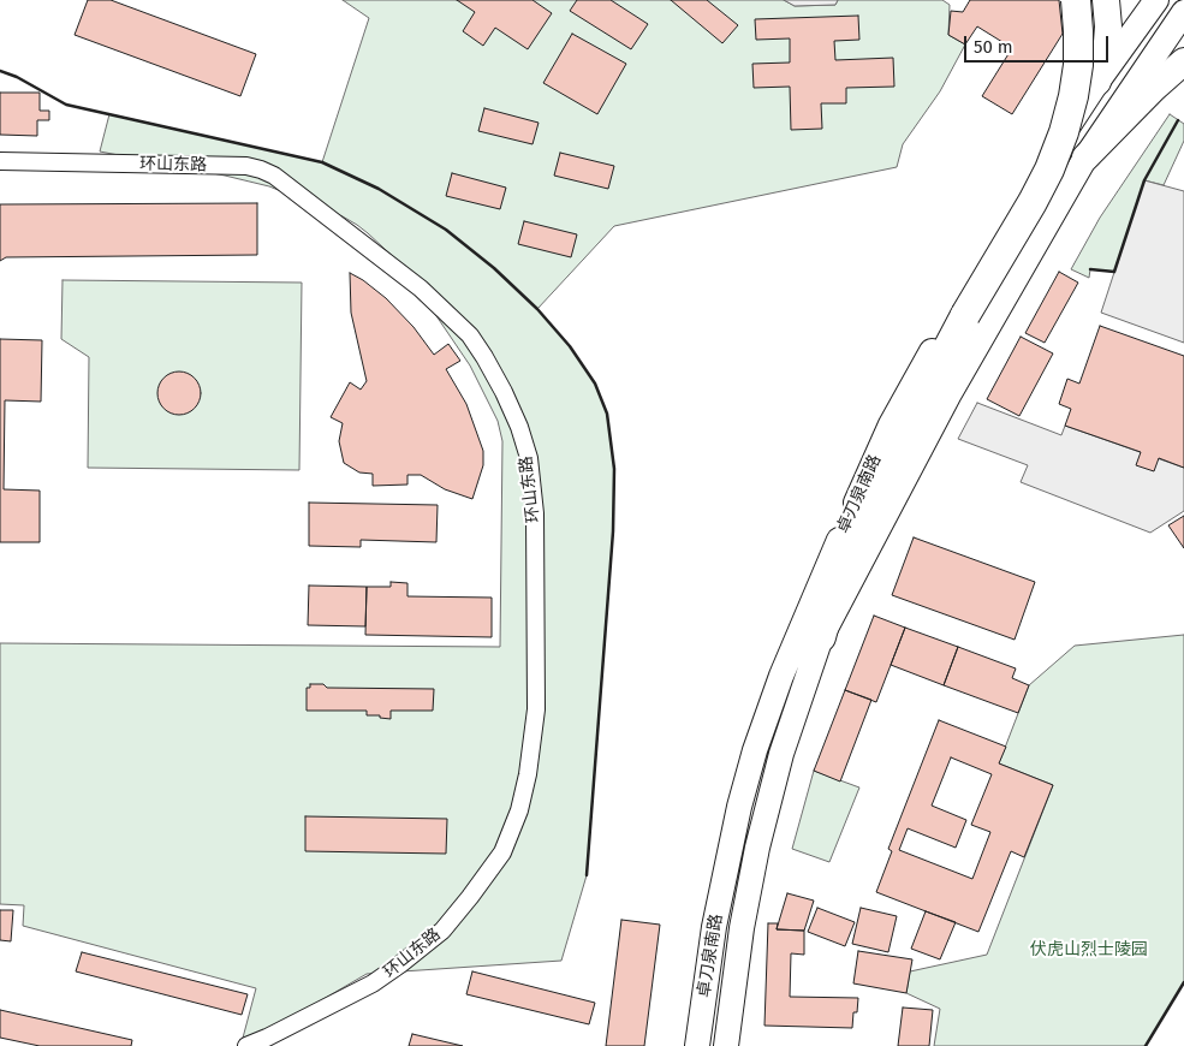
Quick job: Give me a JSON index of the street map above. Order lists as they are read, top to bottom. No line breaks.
{"streets":{"main road":["卓刀泉南路"],"street":["环山东路"]},"parks":["伏虎山烈士陵园"],"scale_bar":"50 m"}
